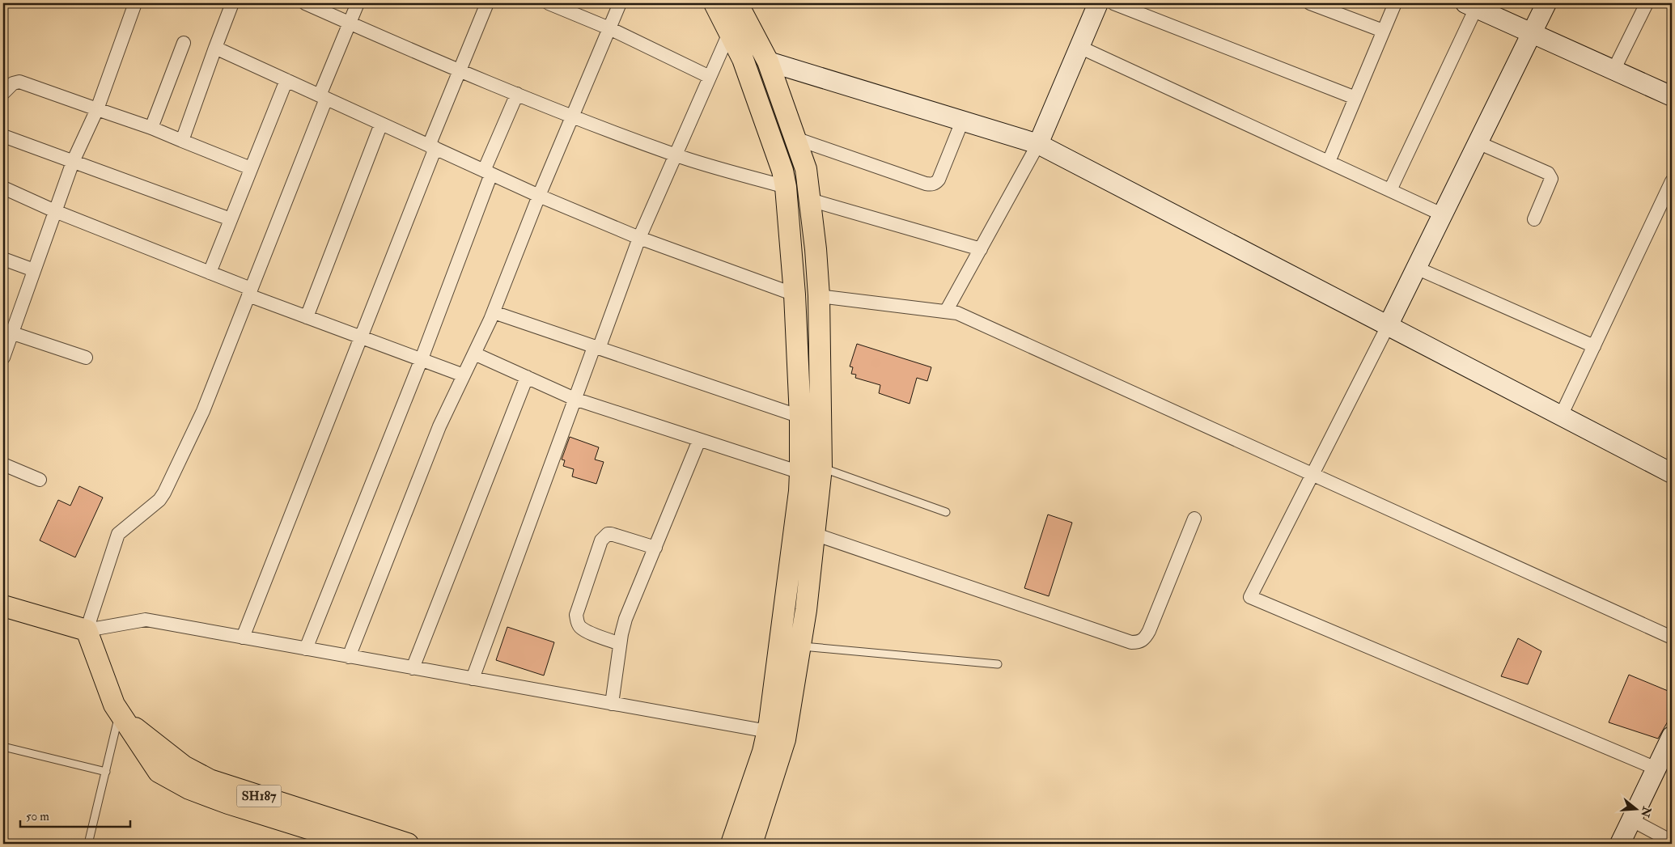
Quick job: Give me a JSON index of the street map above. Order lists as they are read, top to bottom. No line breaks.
{"streets":{"main road":["SH187"]},"scale_bar":"50 m","north":"right"}
